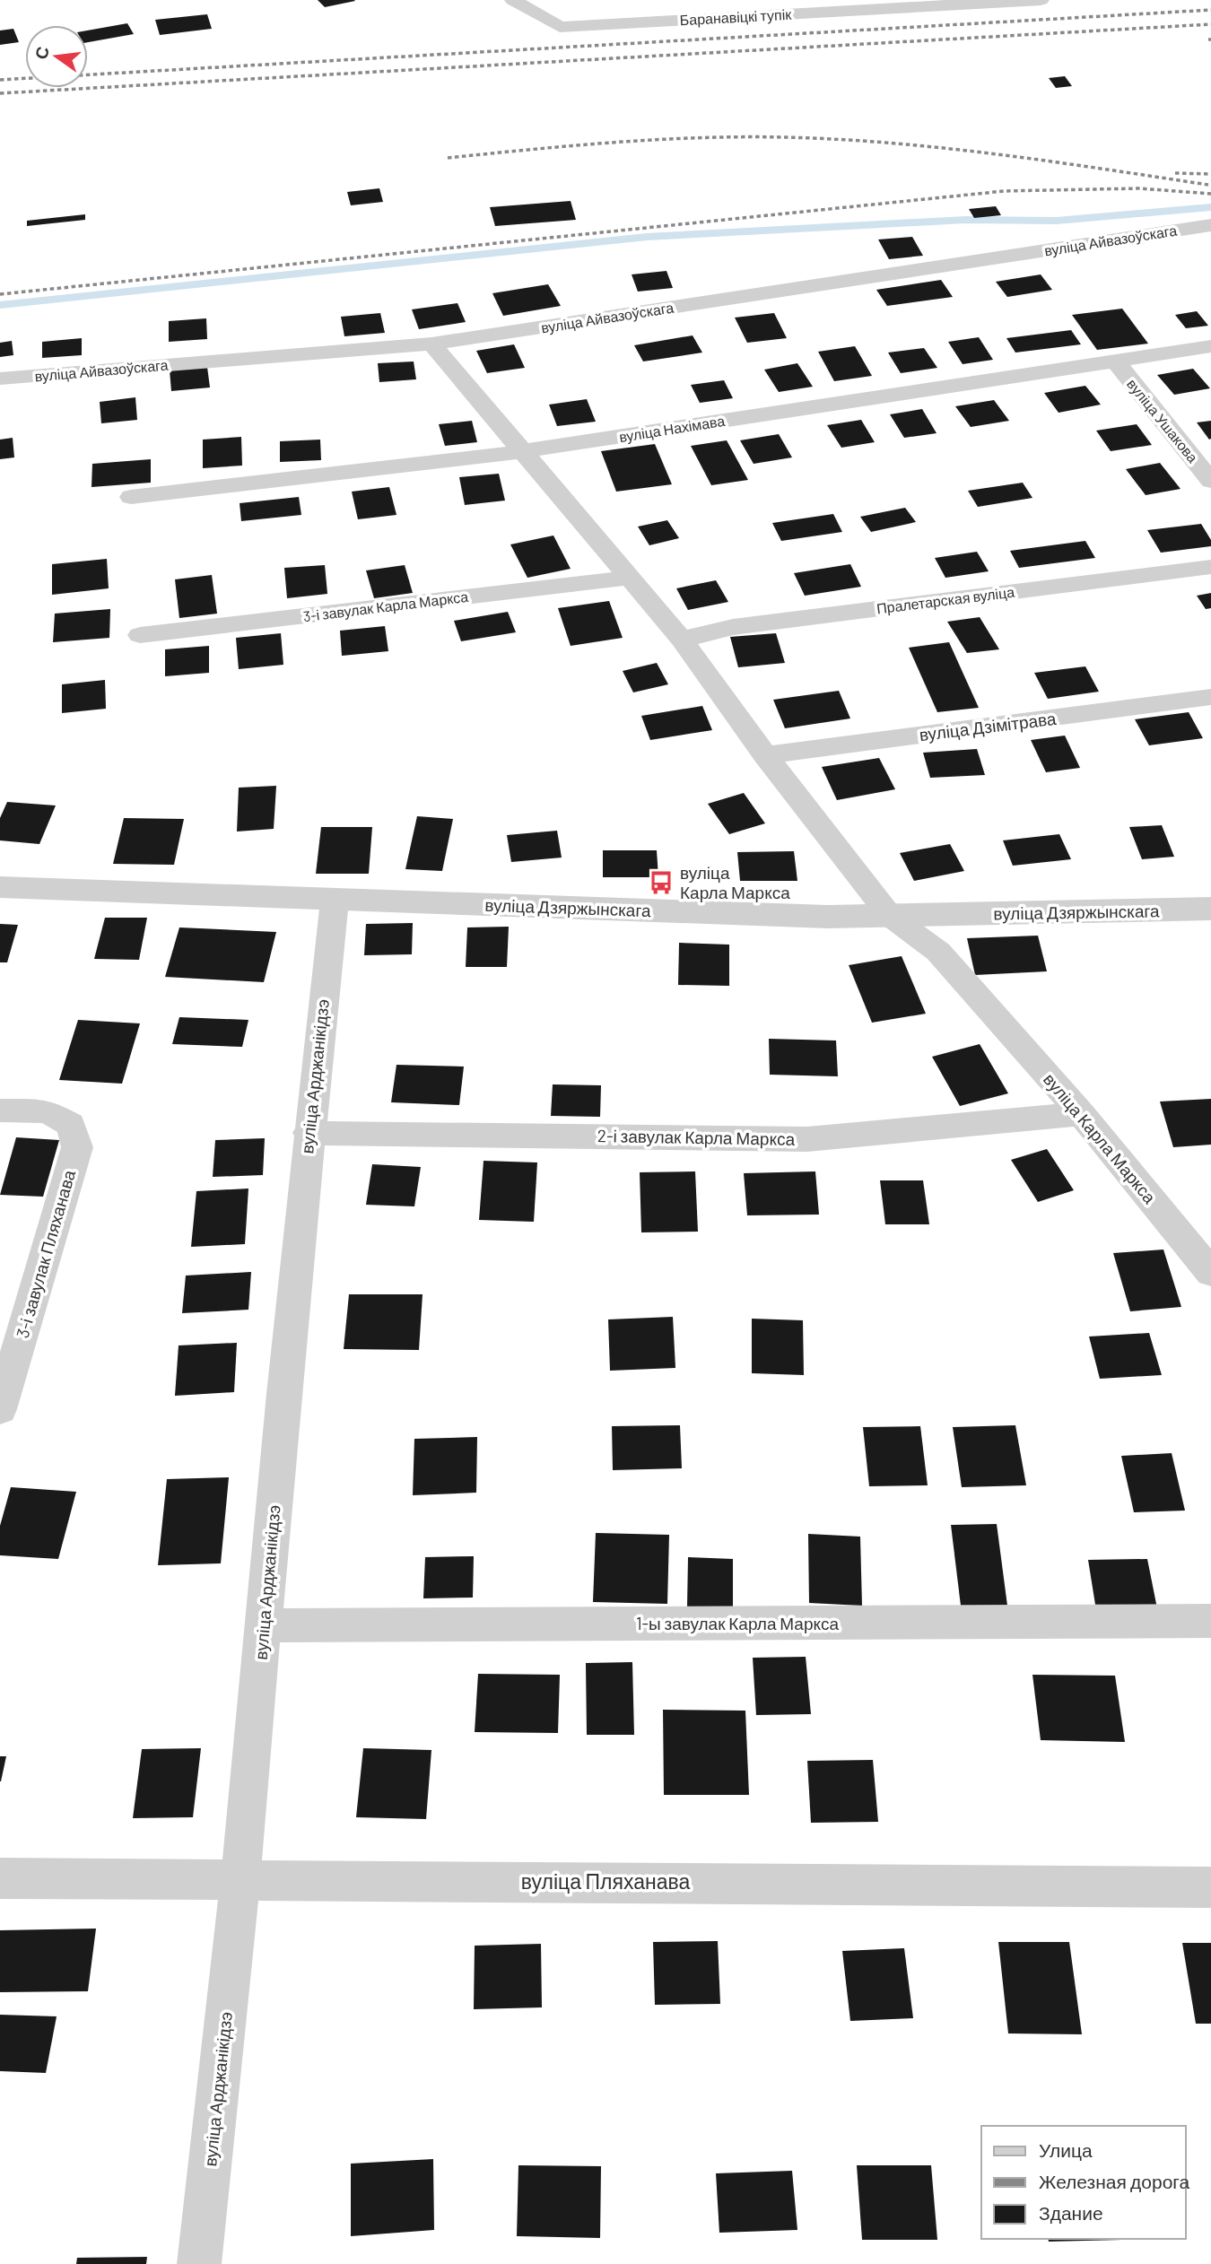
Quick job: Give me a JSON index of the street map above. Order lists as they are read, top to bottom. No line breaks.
{"streets":{"street":["Баранавіцкі тупік","вуліца Айвазоўскага","вуліца Ушакова","вуліца Нахімава","Пралетарская вуліца","3-і завулак Карла Маркса","вуліца Дзімітрава","вуліца Дзяржынскага","вуліца Арджанікідзэ","2-і завулак Карла Маркса","вуліца Карла Маркса","3-і завулак Пляханава","1-ы завулак Карла Маркса","вуліца Пляханава"]},"crossings":[["вуліца Айвазоўскага","вуліца Карла Маркса"],["вуліца Ушакова","вуліца Нахімава"],["вуліца Нахімава","вуліца Карла Маркса"],["Пралетарская вуліца","вуліца Карла Маркса"],["3-і завулак Карла Маркса","вуліца Карла Маркса"],["вуліца Дзімітрава","вуліца Карла Маркса"],["вуліца Дзяржынскага","вуліца Арджанікідзэ"],["вуліца Дзяржынскага","вуліца Карла Маркса"],["вуліца Арджанікідзэ","2-і завулак Карла Маркса"],["вуліца Арджанікідзэ","1-ы завулак Карла Маркса"],["вуліца Арджанікідзэ","вуліца Пляханава"],["2-і завулак Карла Маркса","вуліца Карла Маркса"]],"places":{"bus stop":["вуліца Карла Маркса"]},"legend":["Улица","Железная дорога","Здание"],"north":"left"}
